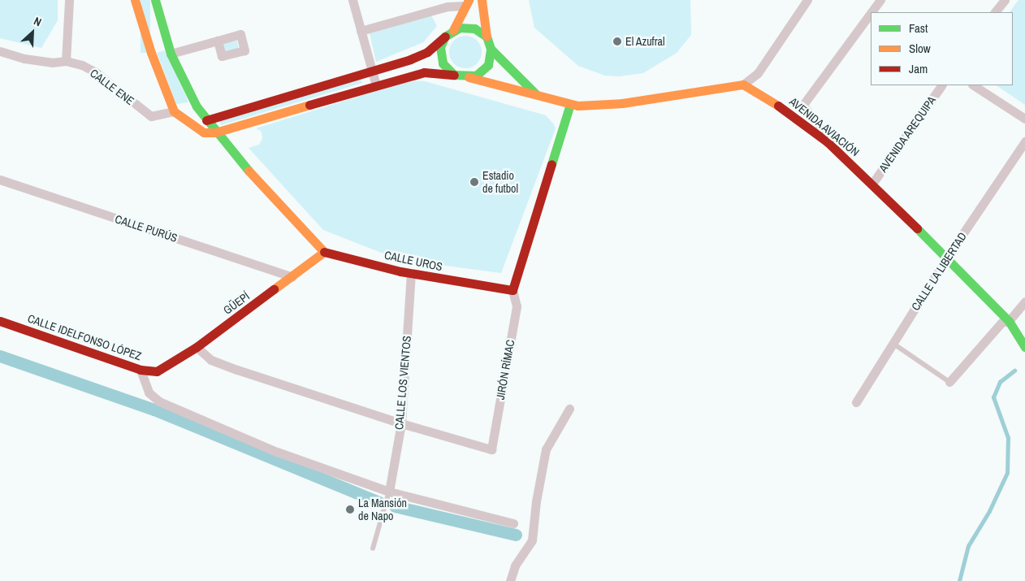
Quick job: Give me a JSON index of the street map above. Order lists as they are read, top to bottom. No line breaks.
{"streets":{"street":["CALLE ENE","AVENIDA AVIACIÓN","AVENIDA AREQUIPA","CALLE PURÚS","CALLE UROS","CALLE LA LIBERTAD","GÜEPÍ","CALLE IDELFONSO LÓPEZ","JIRÓN RÍMAC","CALLE LOS VIENTOS"]},"crossings":[["AVENIDA AVIACIÓN","AVENIDA AREQUIPA"],["AVENIDA AVIACIÓN","CALLE LA LIBERTAD"],["CALLE PURÚS","GÜEPÍ"],["CALLE UROS","GÜEPÍ"],["CALLE UROS","JIRÓN RÍMAC"],["CALLE UROS","CALLE LOS VIENTOS"],["GÜEPÍ","CALLE IDELFONSO LÓPEZ"],["JIRÓN RÍMAC","CALLE LOS VIENTOS"]],"places":["El Azufral","Estadio de futbol","La Mansión de Napo"],"legend":["Fast","Slow","Jam"],"north":"top right"}
